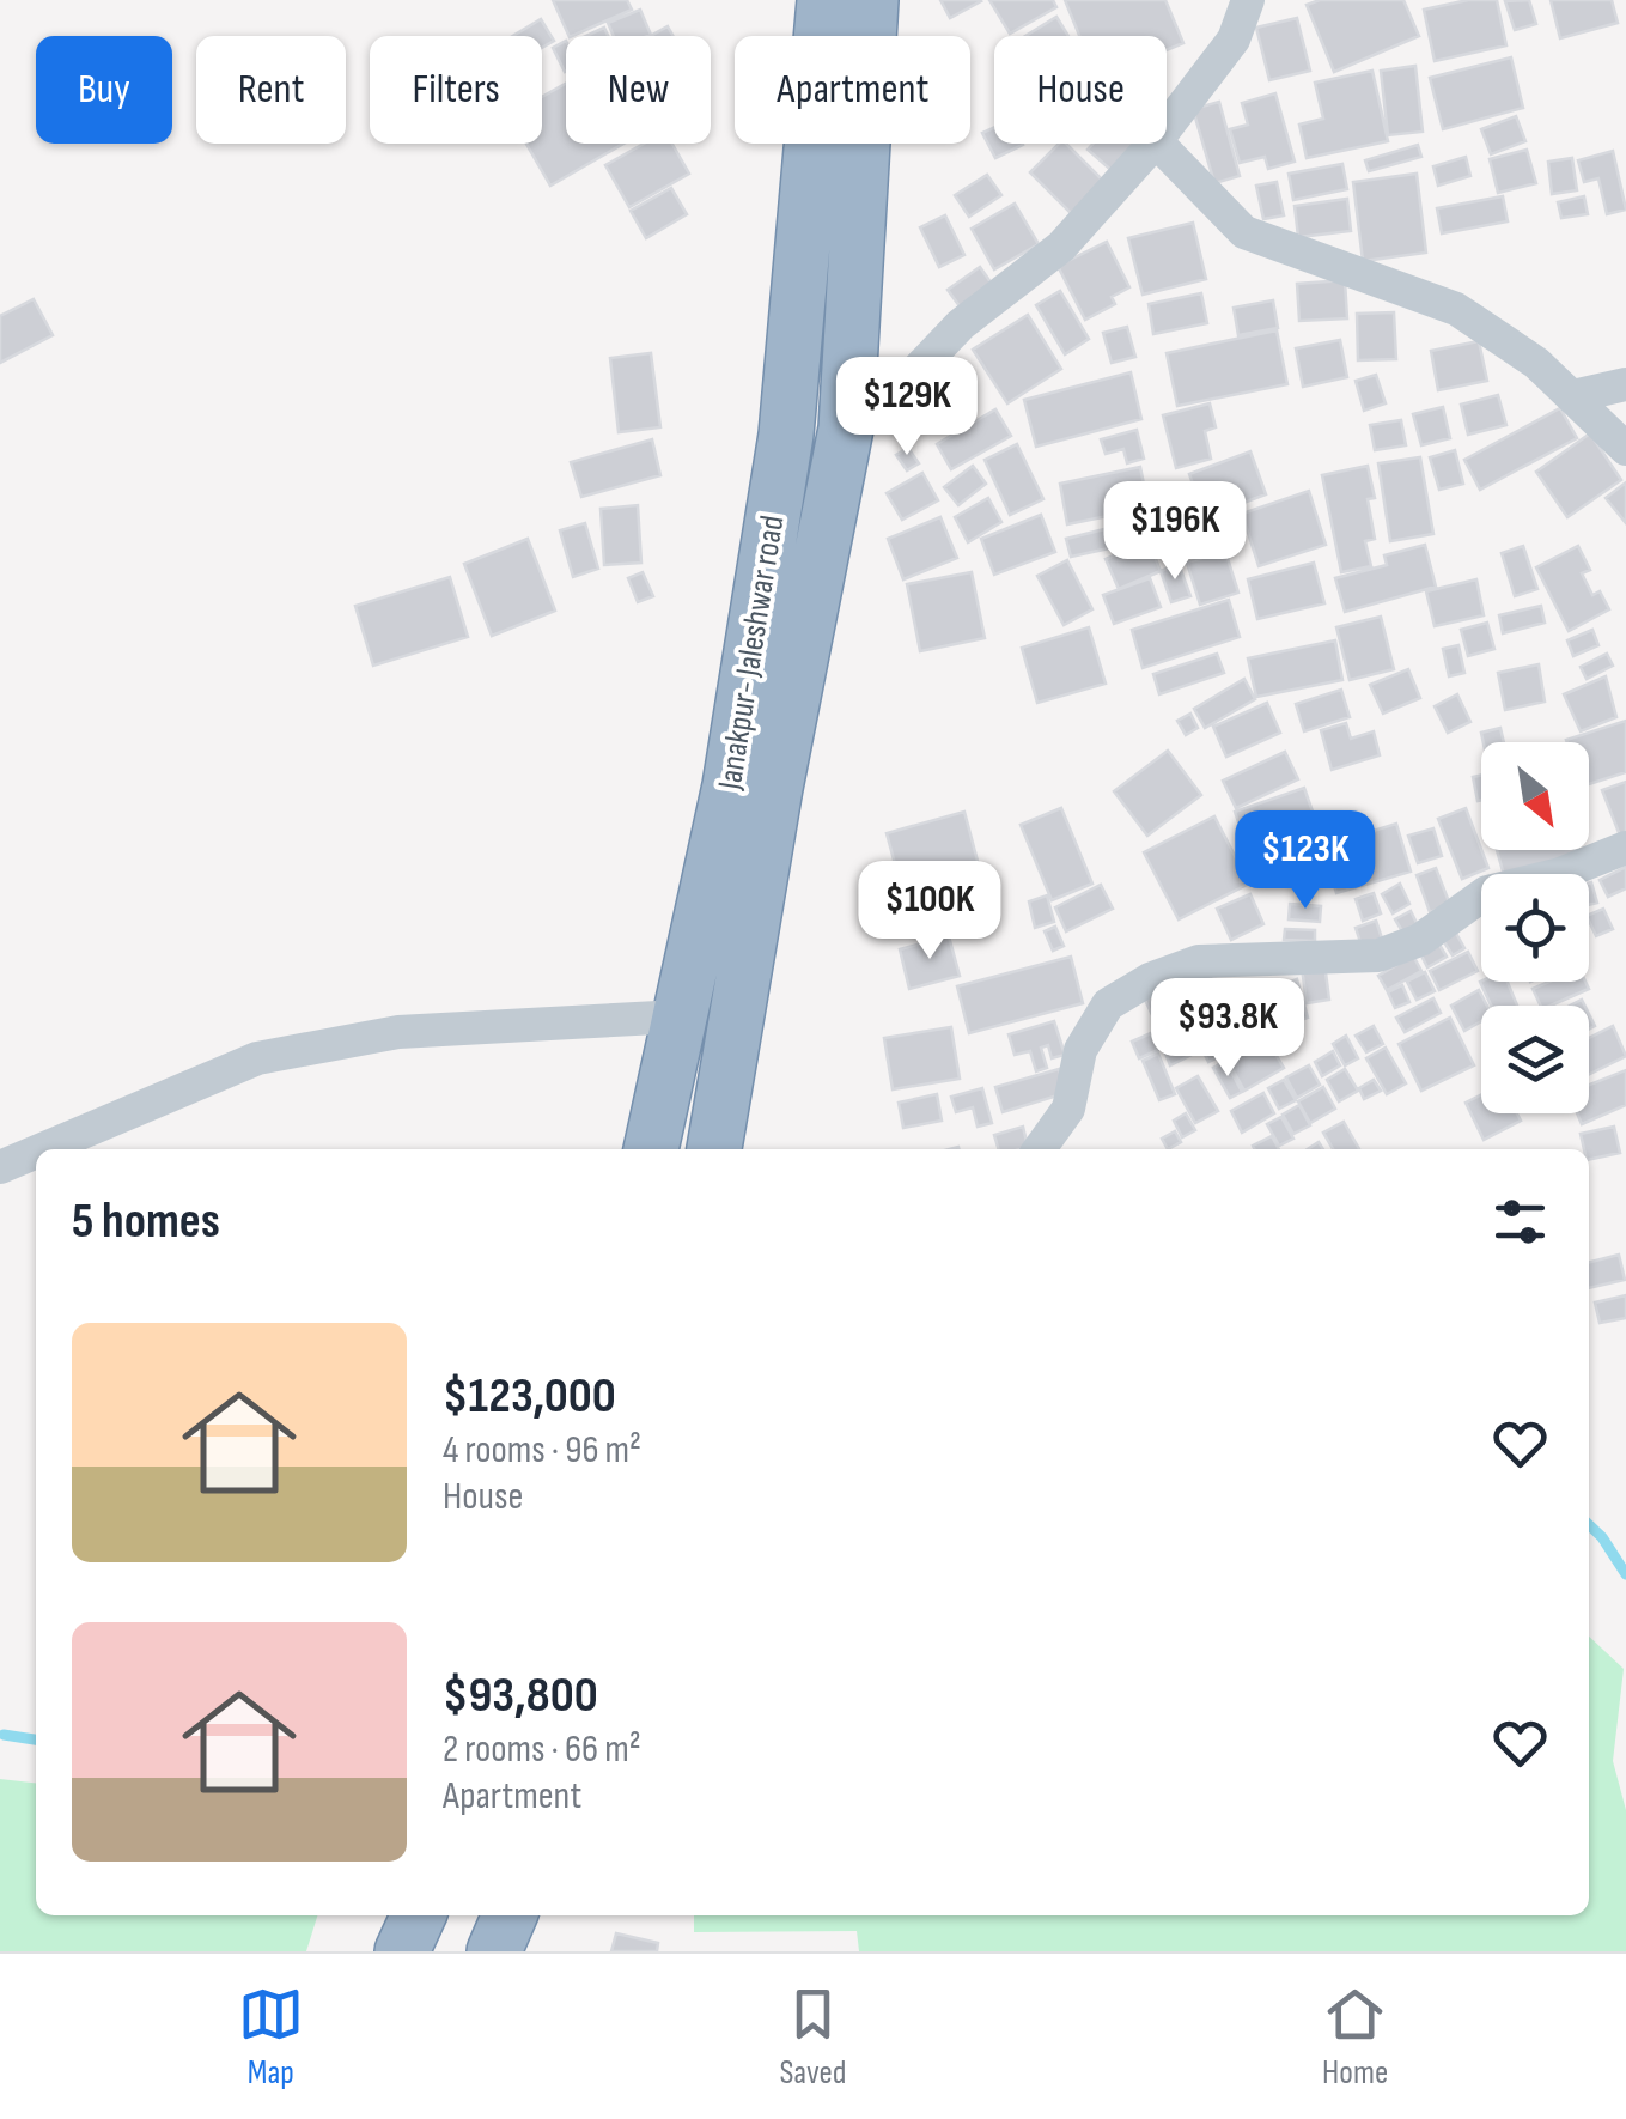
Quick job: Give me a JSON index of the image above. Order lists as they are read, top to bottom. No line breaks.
{"streets":{"highway":["Janakpur- Jaleshwar road"]},"north":"bottom right","page":{"chip":["Buy","Rent","Filters","New","Apartment","House"],"price":["$129K","$196K","$123K","$100K","$93.8K"],"heading":"5 homes","list":[{"name":"$123,000","note":"4 rooms · 96 m² · House"},{"name":"$93,800","note":"2 rooms · 66 m² · Apartment"}],"tabs":["Map","Saved","Home"]}}
